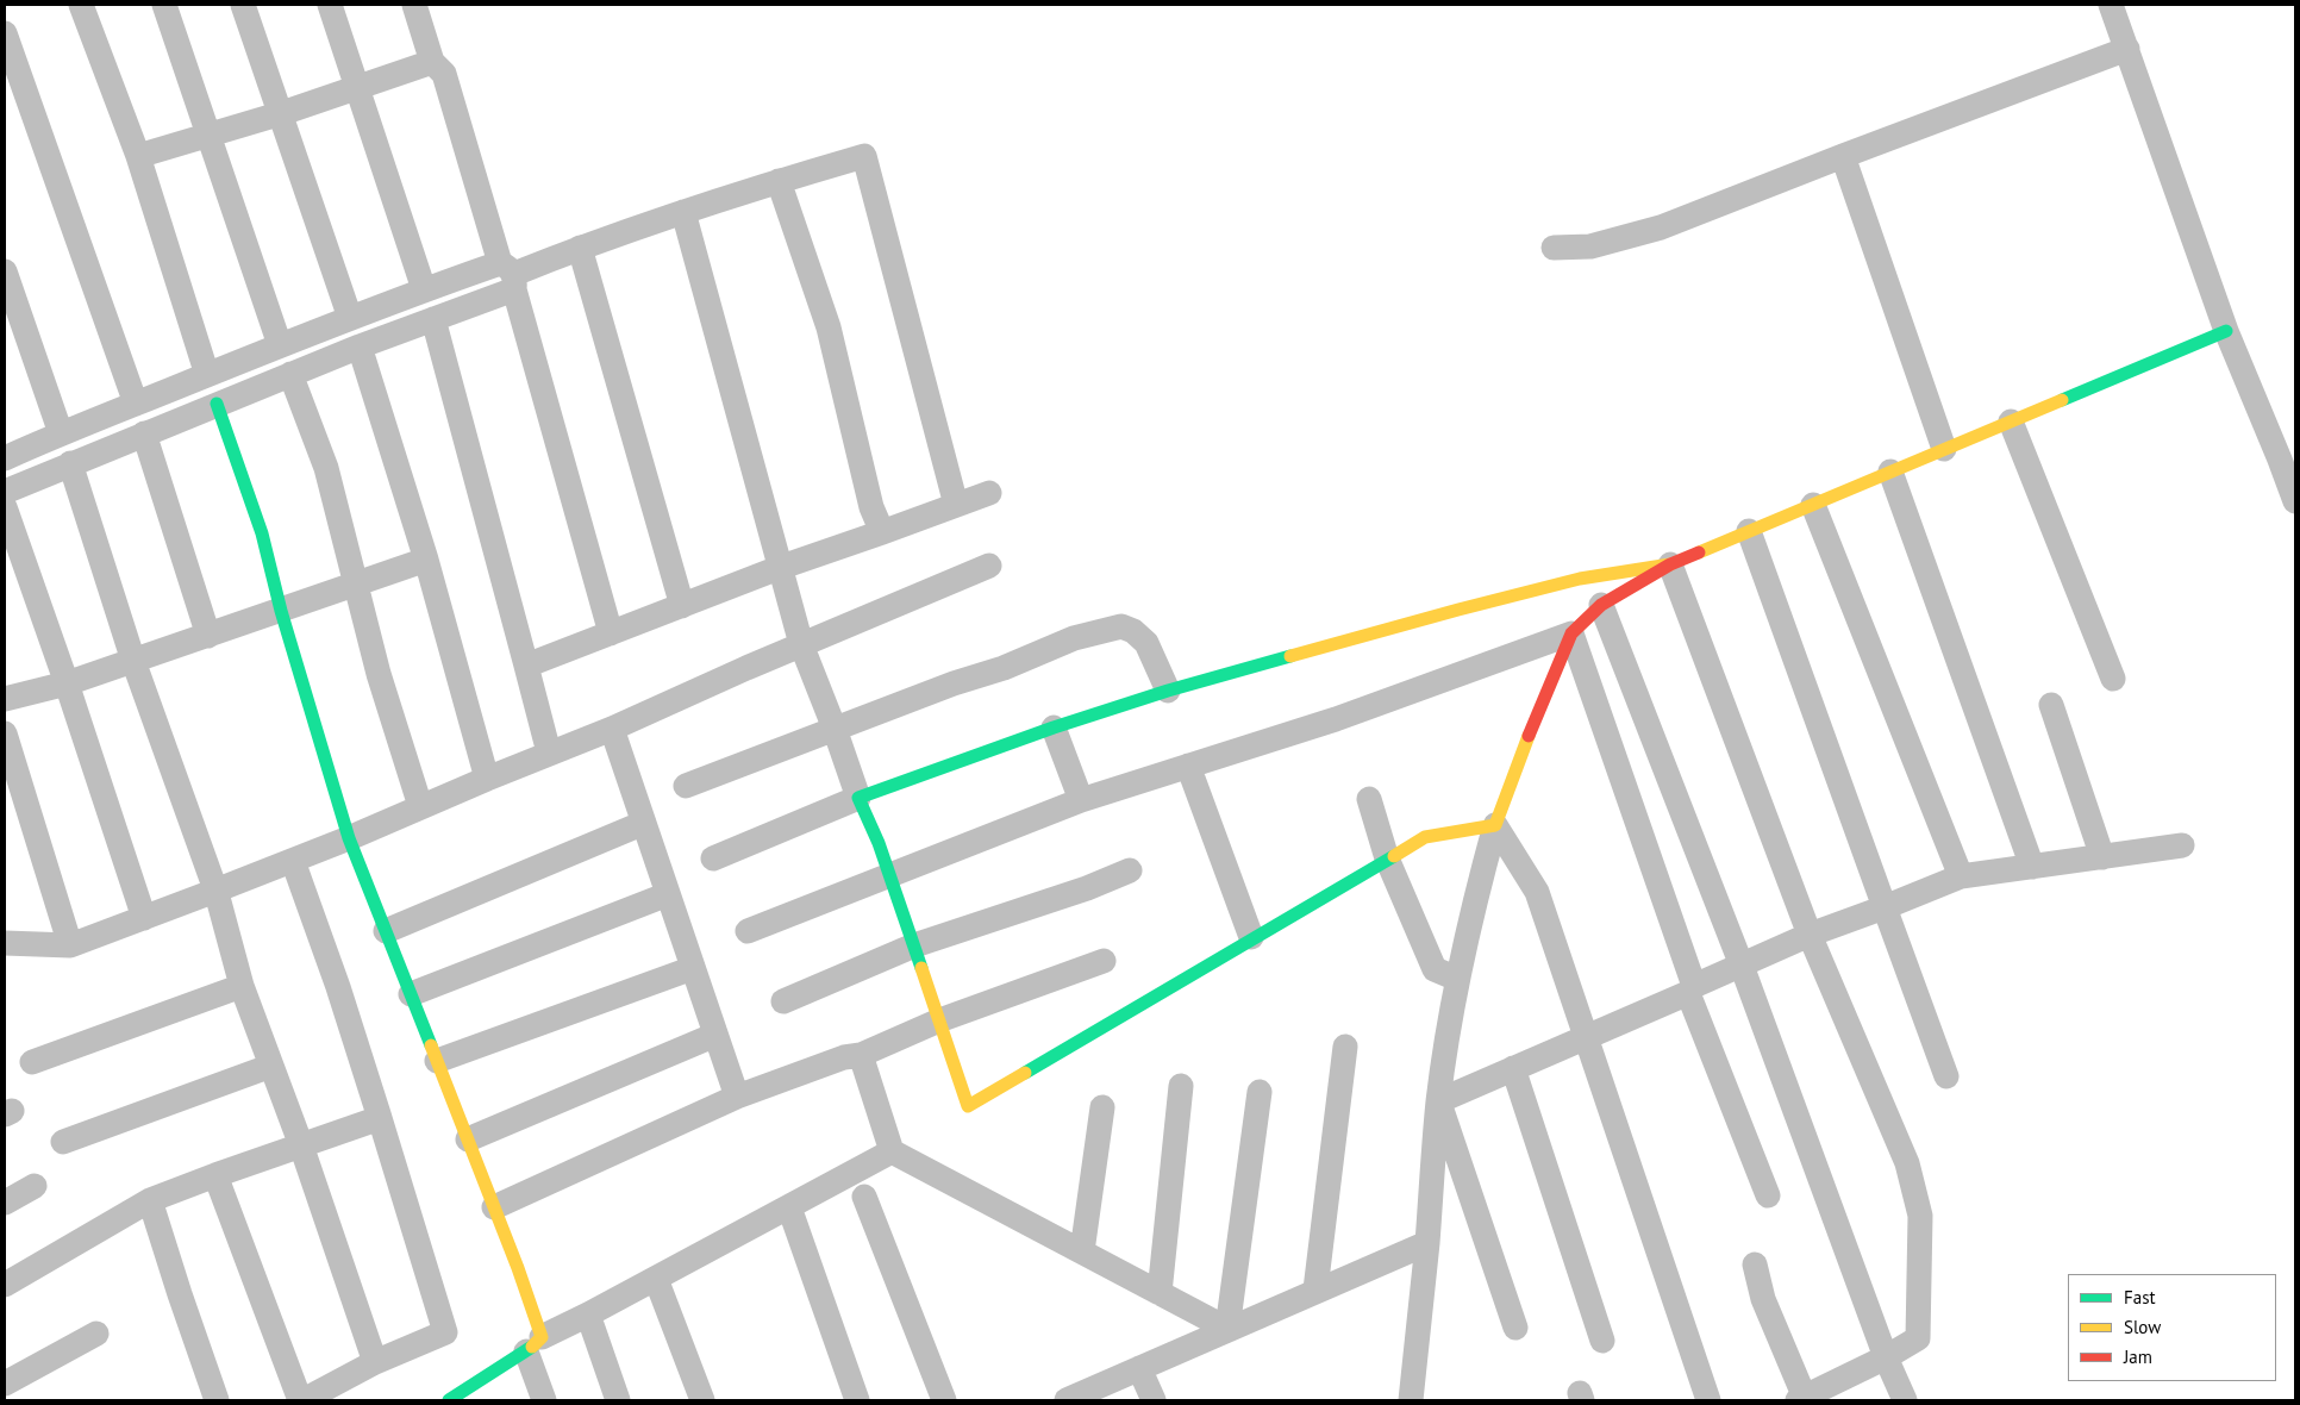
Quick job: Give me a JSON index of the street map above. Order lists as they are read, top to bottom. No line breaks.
{"legend":["Fast","Slow","Jam"]}
